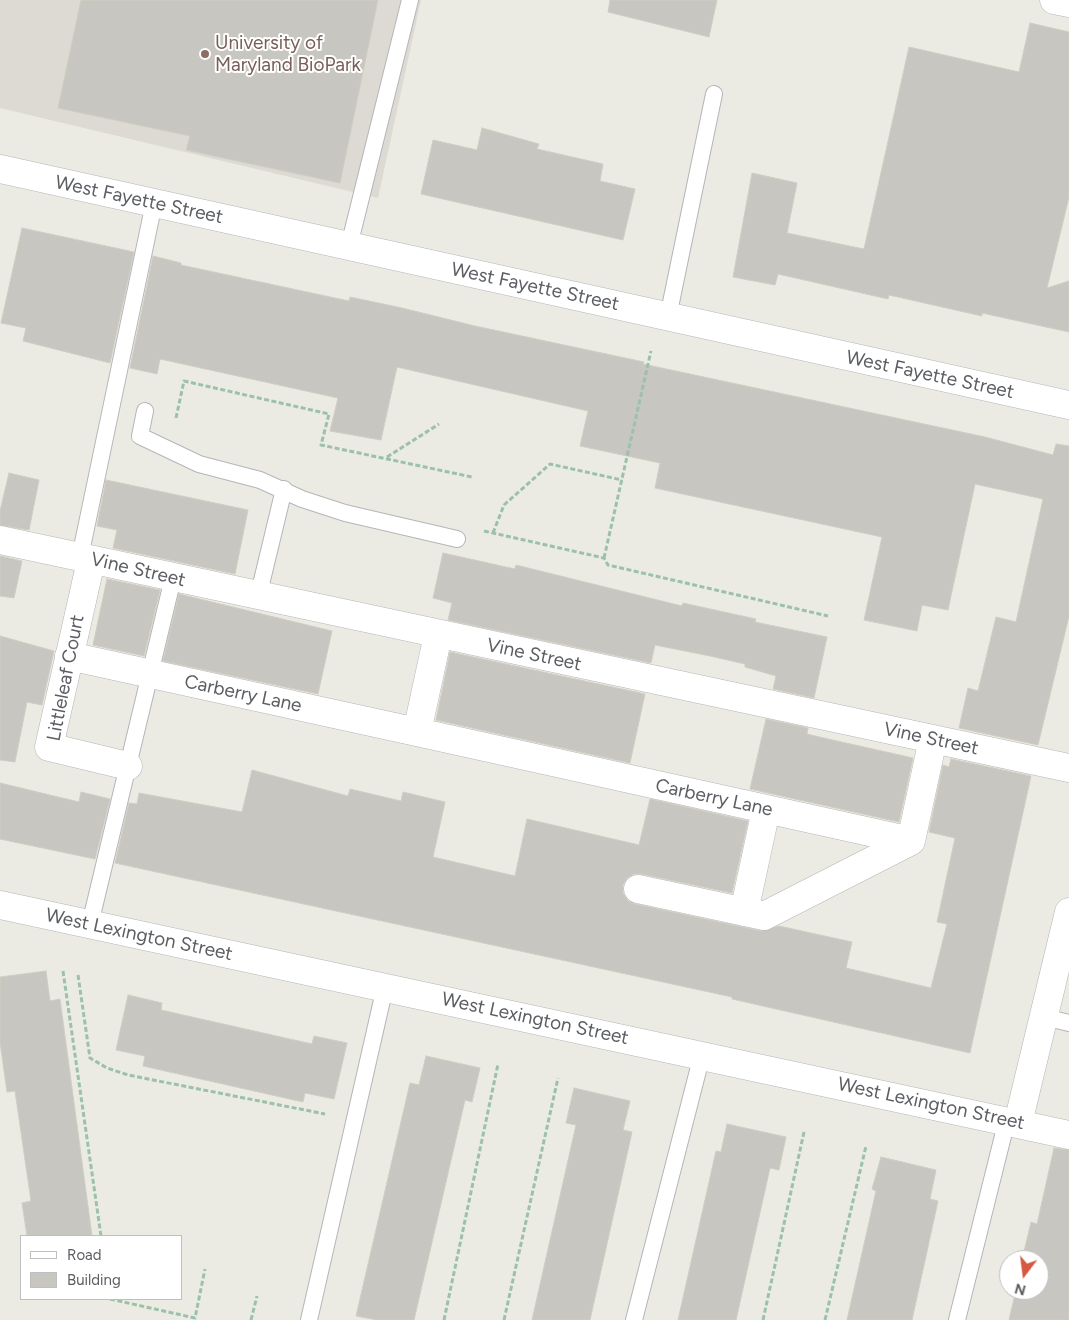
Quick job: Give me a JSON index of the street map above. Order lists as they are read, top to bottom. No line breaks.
{"streets":{"street":["West Fayette Street","Vine Street","Littleleaf Court","Carberry Lane","West Lexington Street"]},"crossings":[["Vine Street","Littleleaf Court"],["Littleleaf Court","Carberry Lane"]],"places":["University of Maryland BioPark"],"legend":["Road","Building"],"north":"bottom"}
